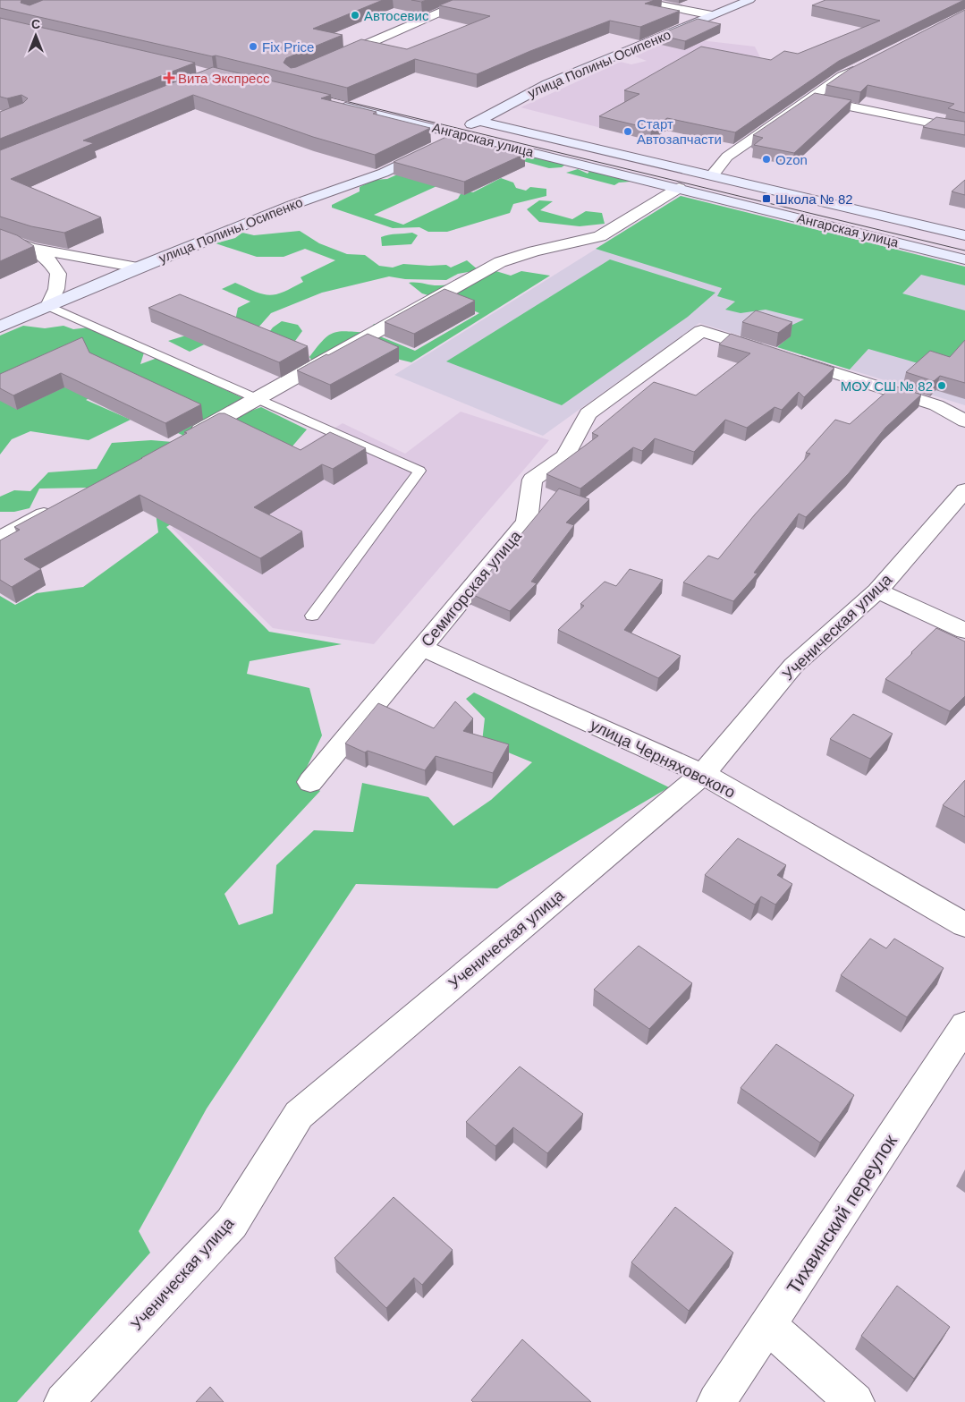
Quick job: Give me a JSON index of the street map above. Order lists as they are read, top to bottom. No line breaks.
{"streets":{"main road":["улица Полины Осипенко","Ангарская улица"],"street":["Семигорская улица","Ученическая улица","улица Черняховского","Тихвинский переулок"]},"crossings":[["улица Полины Осипенко","Ангарская улица"],["Семигорская улица","улица Черняховского"],["Ученическая улица","улица Черняховского"]],"places":{"other":["Автосевис","Fix Price","Старт Автозапчасти","Ozon","МОУ СШ № 82"],"health":["Вита Экспресс"],"transit":["Школа № 82"]},"north":"top"}
